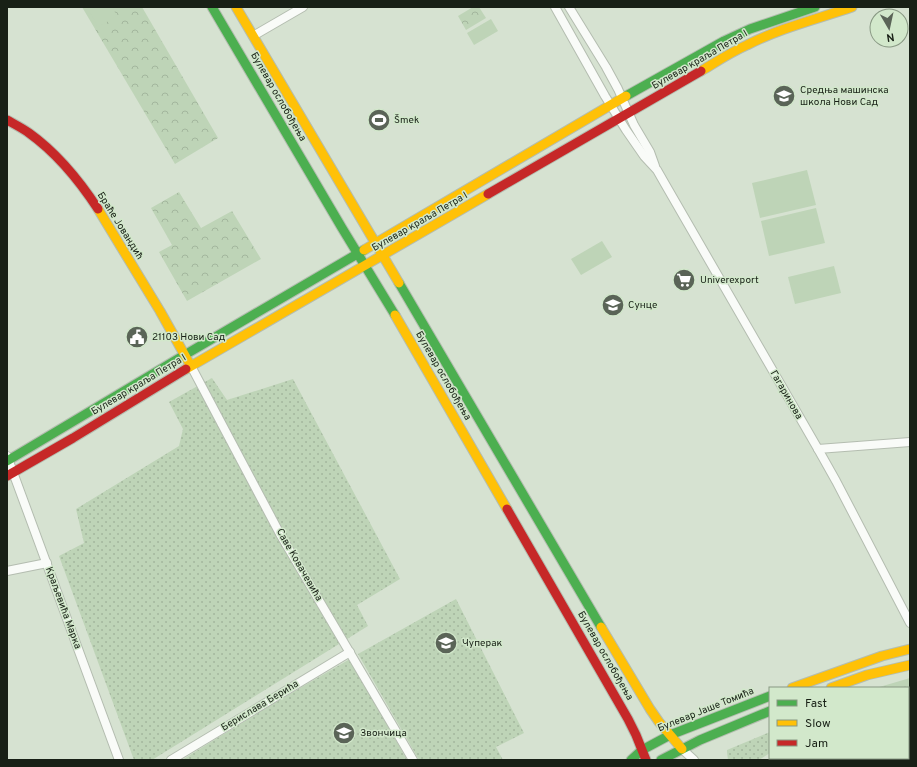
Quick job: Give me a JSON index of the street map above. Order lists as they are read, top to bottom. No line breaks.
{"streets":{"main road":["Булевар краља Петра I","Булевар ослобођења","Браће Јовандић","Булевар Јаше Томића"],"street":["Гагаринова","Саве Ковачевића","Краљевића Марка","Берислава Берића"]},"crossings":[["Булевар краља Петра I","Булевар ослобођења"],["Булевар краља Петра I","Браће Јовандић"],["Булевар краља Петра I","Гагаринова"],["Булевар краља Петра I","Саве Ковачевића"],["Булевар краља Петра I","Краљевића Марка"],["Булевар ослобођења","Булевар Јаше Томића"],["Браће Јовандић","Саве Ковачевића"],["Саве Ковачевића","Берислава Берића"]],"places":{"school or university":["Средња машинска школа Нови Сад","Сунце","Чуперак","Звончица"],"sports":["Šmek"],"supermarket":["Univerexport"],"public building":["21103 Нови Сад"]},"legend":["Fast","Slow","Jam"],"north":"bottom"}
